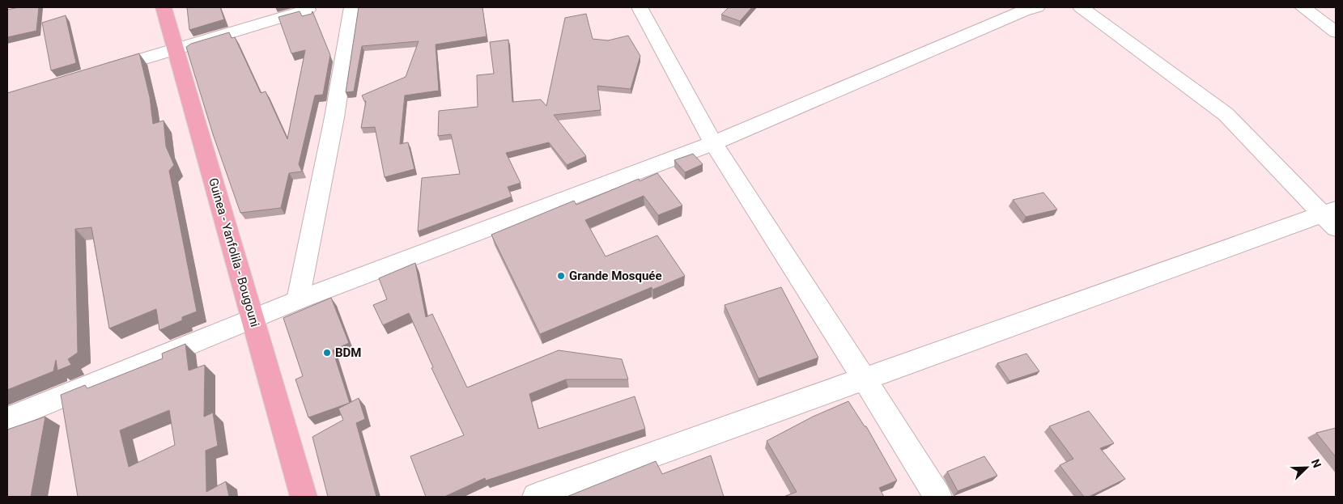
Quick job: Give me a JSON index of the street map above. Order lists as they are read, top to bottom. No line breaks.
{"streets":{"main road":["Guinea - Yanfolila - Bougouni"]},"places":["Grande Mosquée","BDM"],"north":"top right"}
